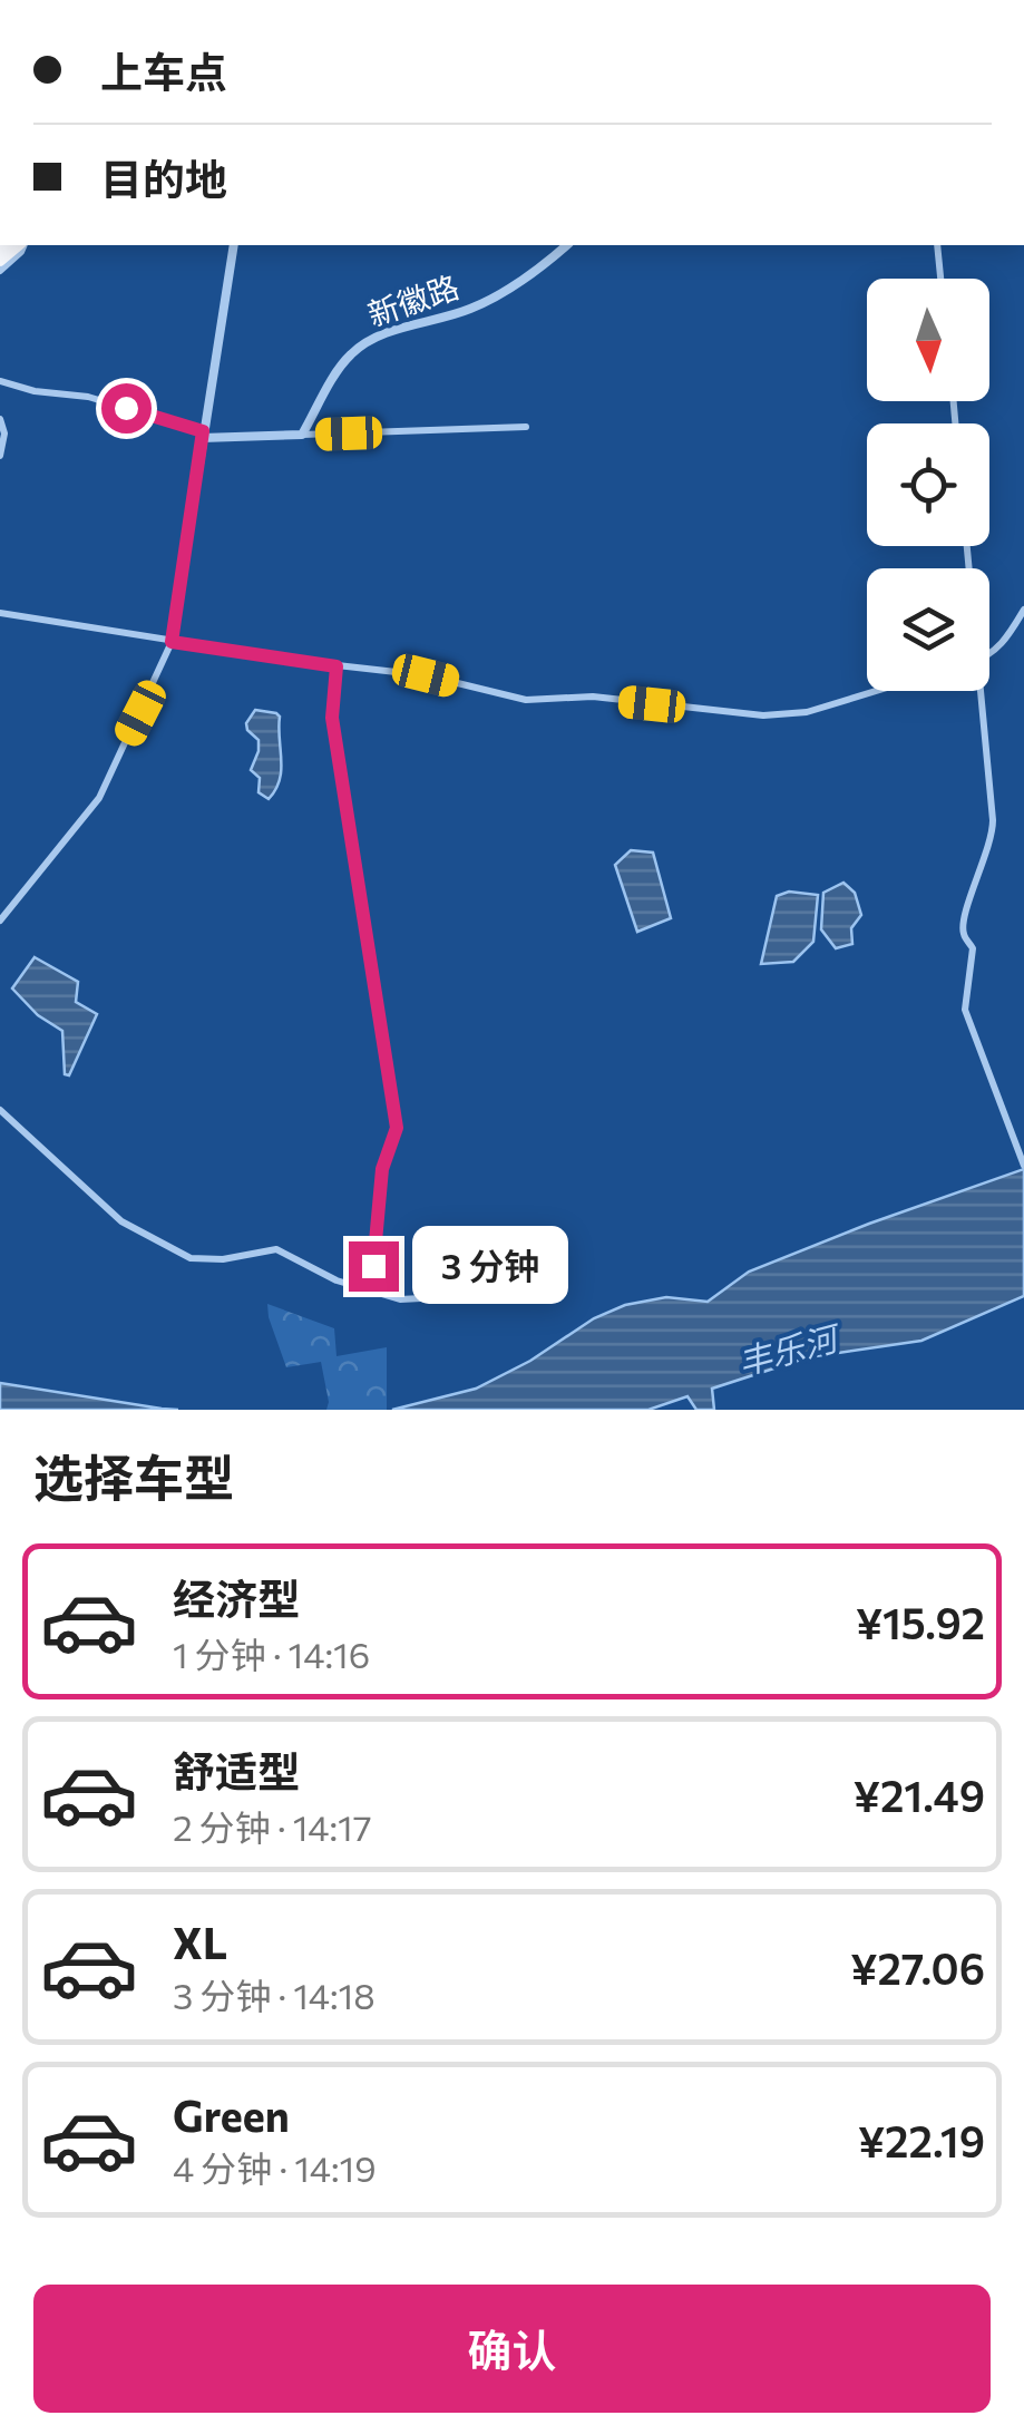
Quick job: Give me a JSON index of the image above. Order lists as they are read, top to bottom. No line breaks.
{"streets":{"street":["新徽路"]},"water":["丰乐河"],"north":"bottom","page":{"banner":["上车点","目的地"],"bubble":"3 分钟","heading":"选择车型","list":[{"name":"经济型","note":"1 分钟 · 14:16","value":"¥15.92"},{"name":"舒适型","note":"2 分钟 · 14:17","value":"¥21.49"},{"name":"XL","note":"3 分钟 · 14:18","value":"¥27.06"},{"name":"Green","note":"4 分钟 · 14:19","value":"¥22.19"}],"buttons":"确认"}}
